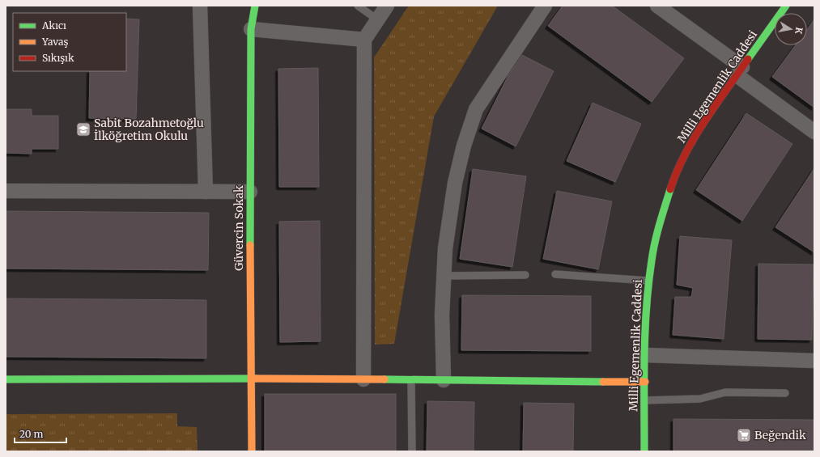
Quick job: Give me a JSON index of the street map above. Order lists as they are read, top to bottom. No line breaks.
{"streets":{"street":["Milli Egemenlik Caddesi","Güvercin Sokak"]},"places":{"school or university":["Sabit Bozahmetoğlu İlköğretim Okulu"],"supermarket":["Beğendik"]},"legend":["Akıcı","Yavaş","Sıkışık"],"scale_bar":"20 m","north":"right"}
